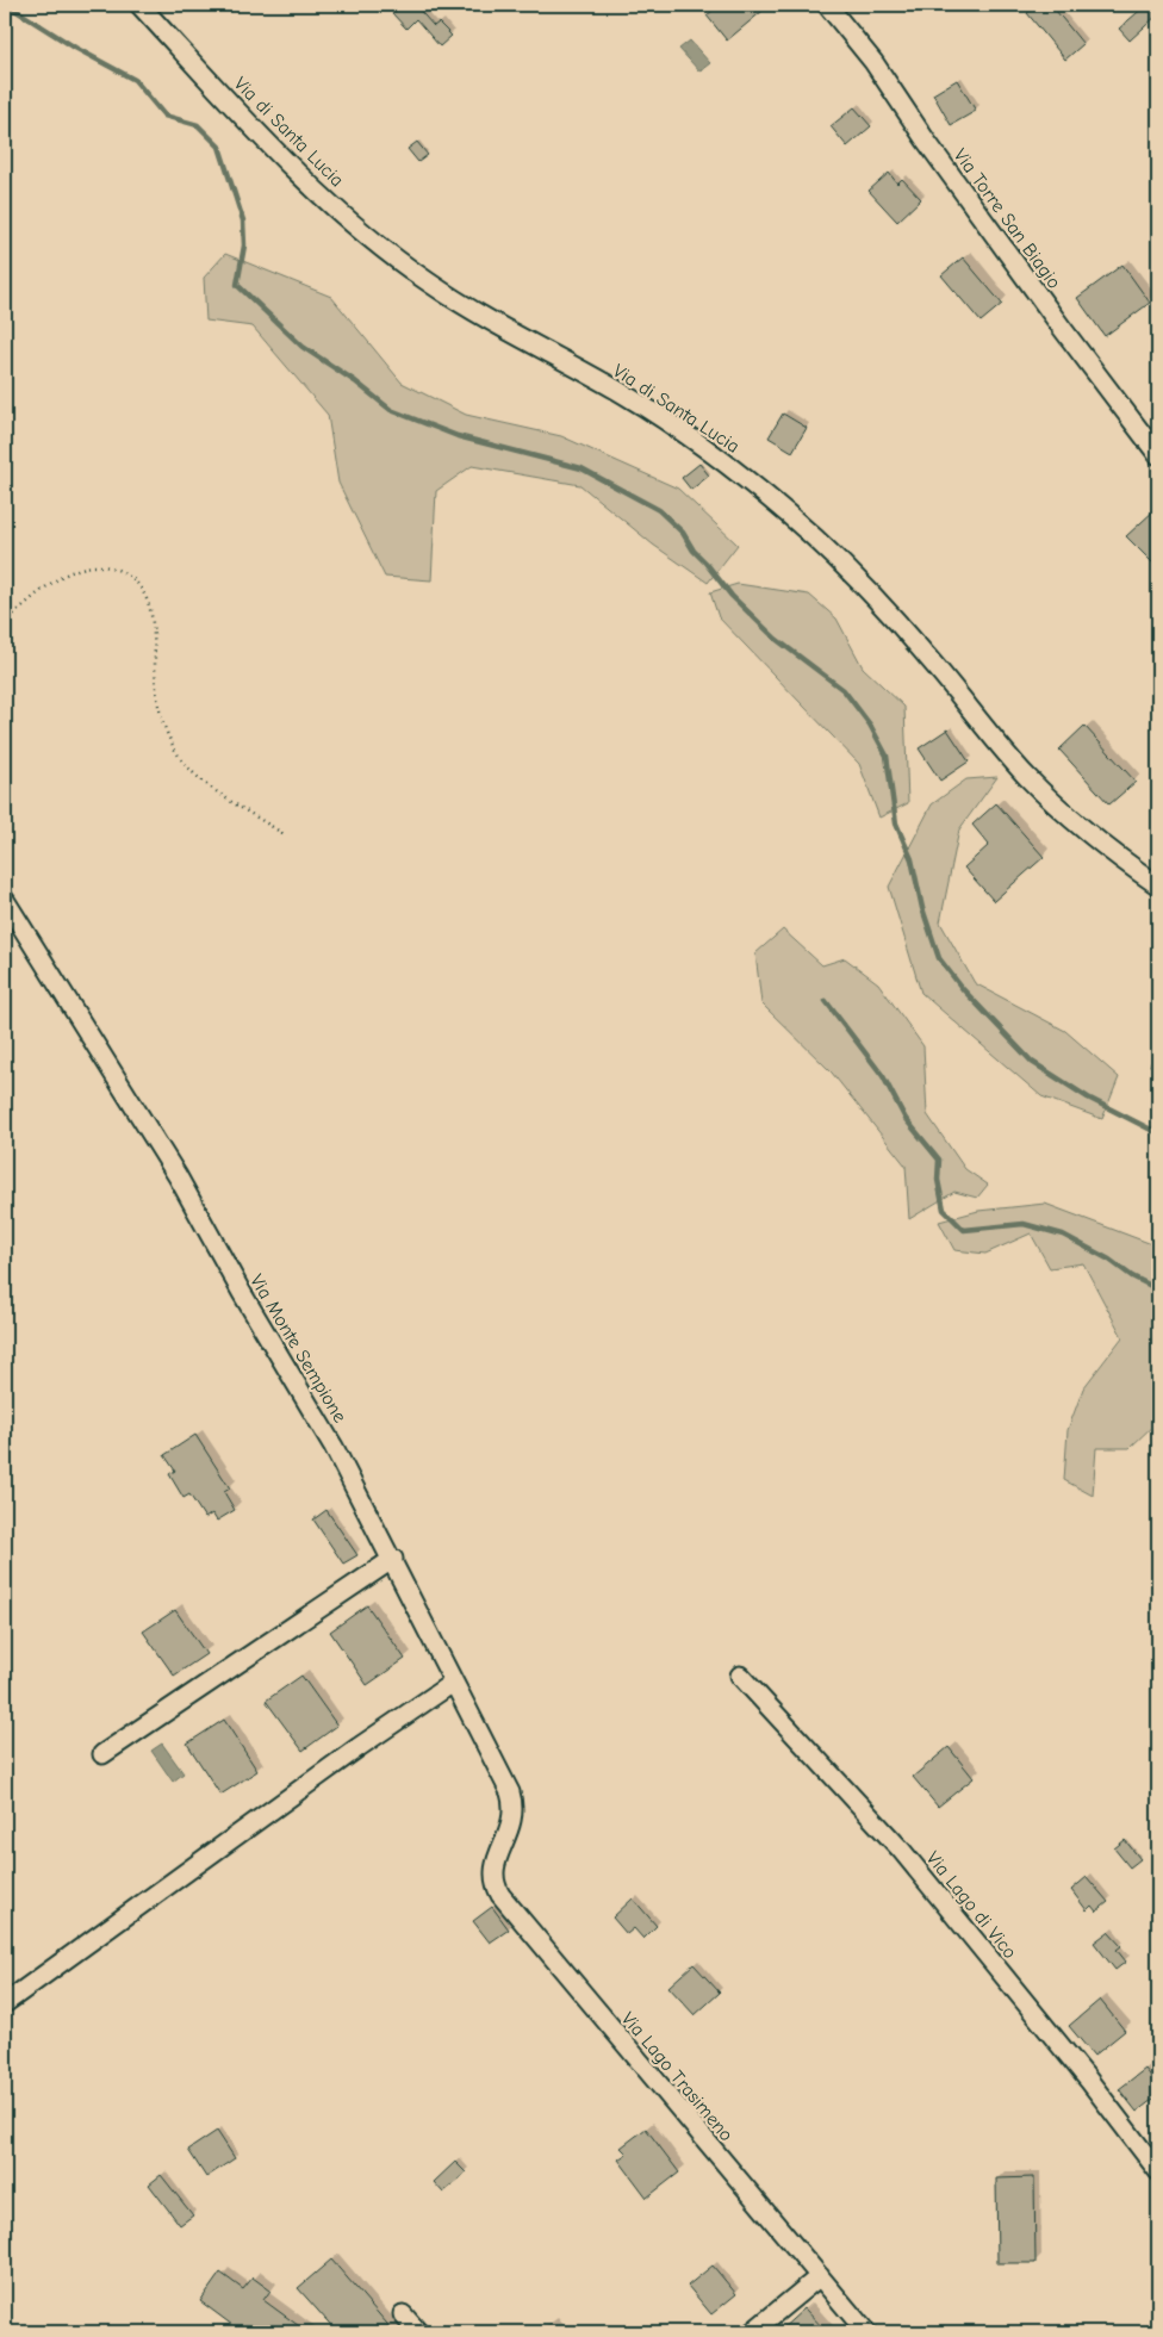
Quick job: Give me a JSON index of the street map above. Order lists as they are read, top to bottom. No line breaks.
{"streets":{"street":["Via di Santa Lucia","Via Torre San Biagio","Via Monte Sempione","Via Lago di Vico","Via Lago Trasimeno"]},"crossings":[["Via Monte Sempione","Via Lago Trasimeno"]]}
